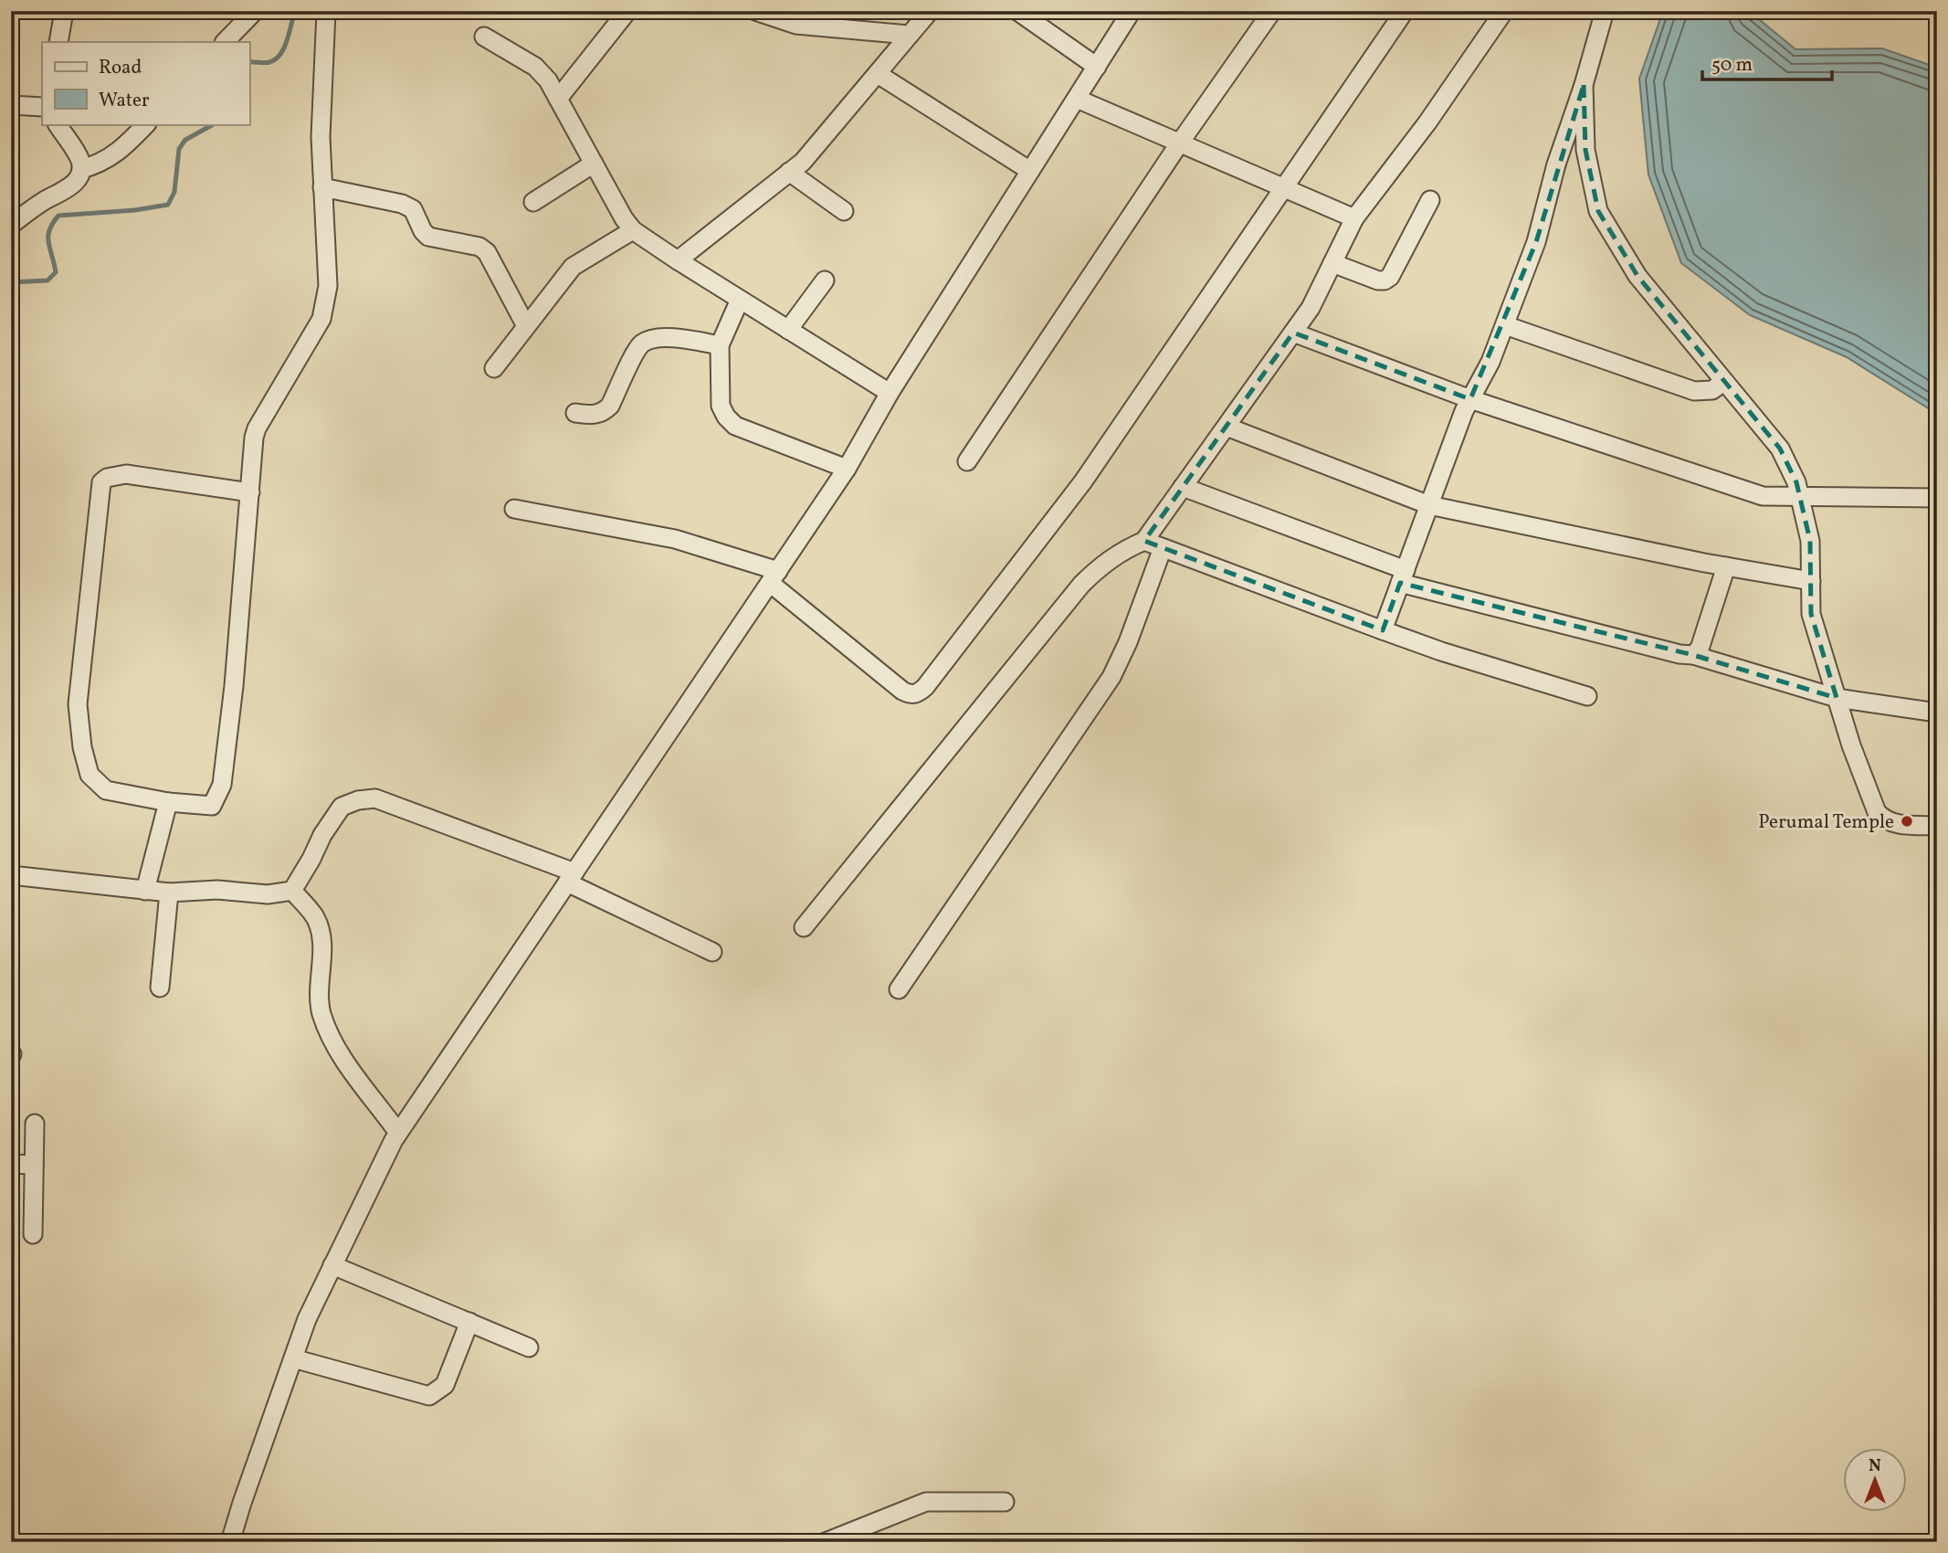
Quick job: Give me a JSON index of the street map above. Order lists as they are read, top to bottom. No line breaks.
{"places":["Perumal Temple"],"legend":["Road","Water"],"scale_bar":"50 m","north":"top"}
